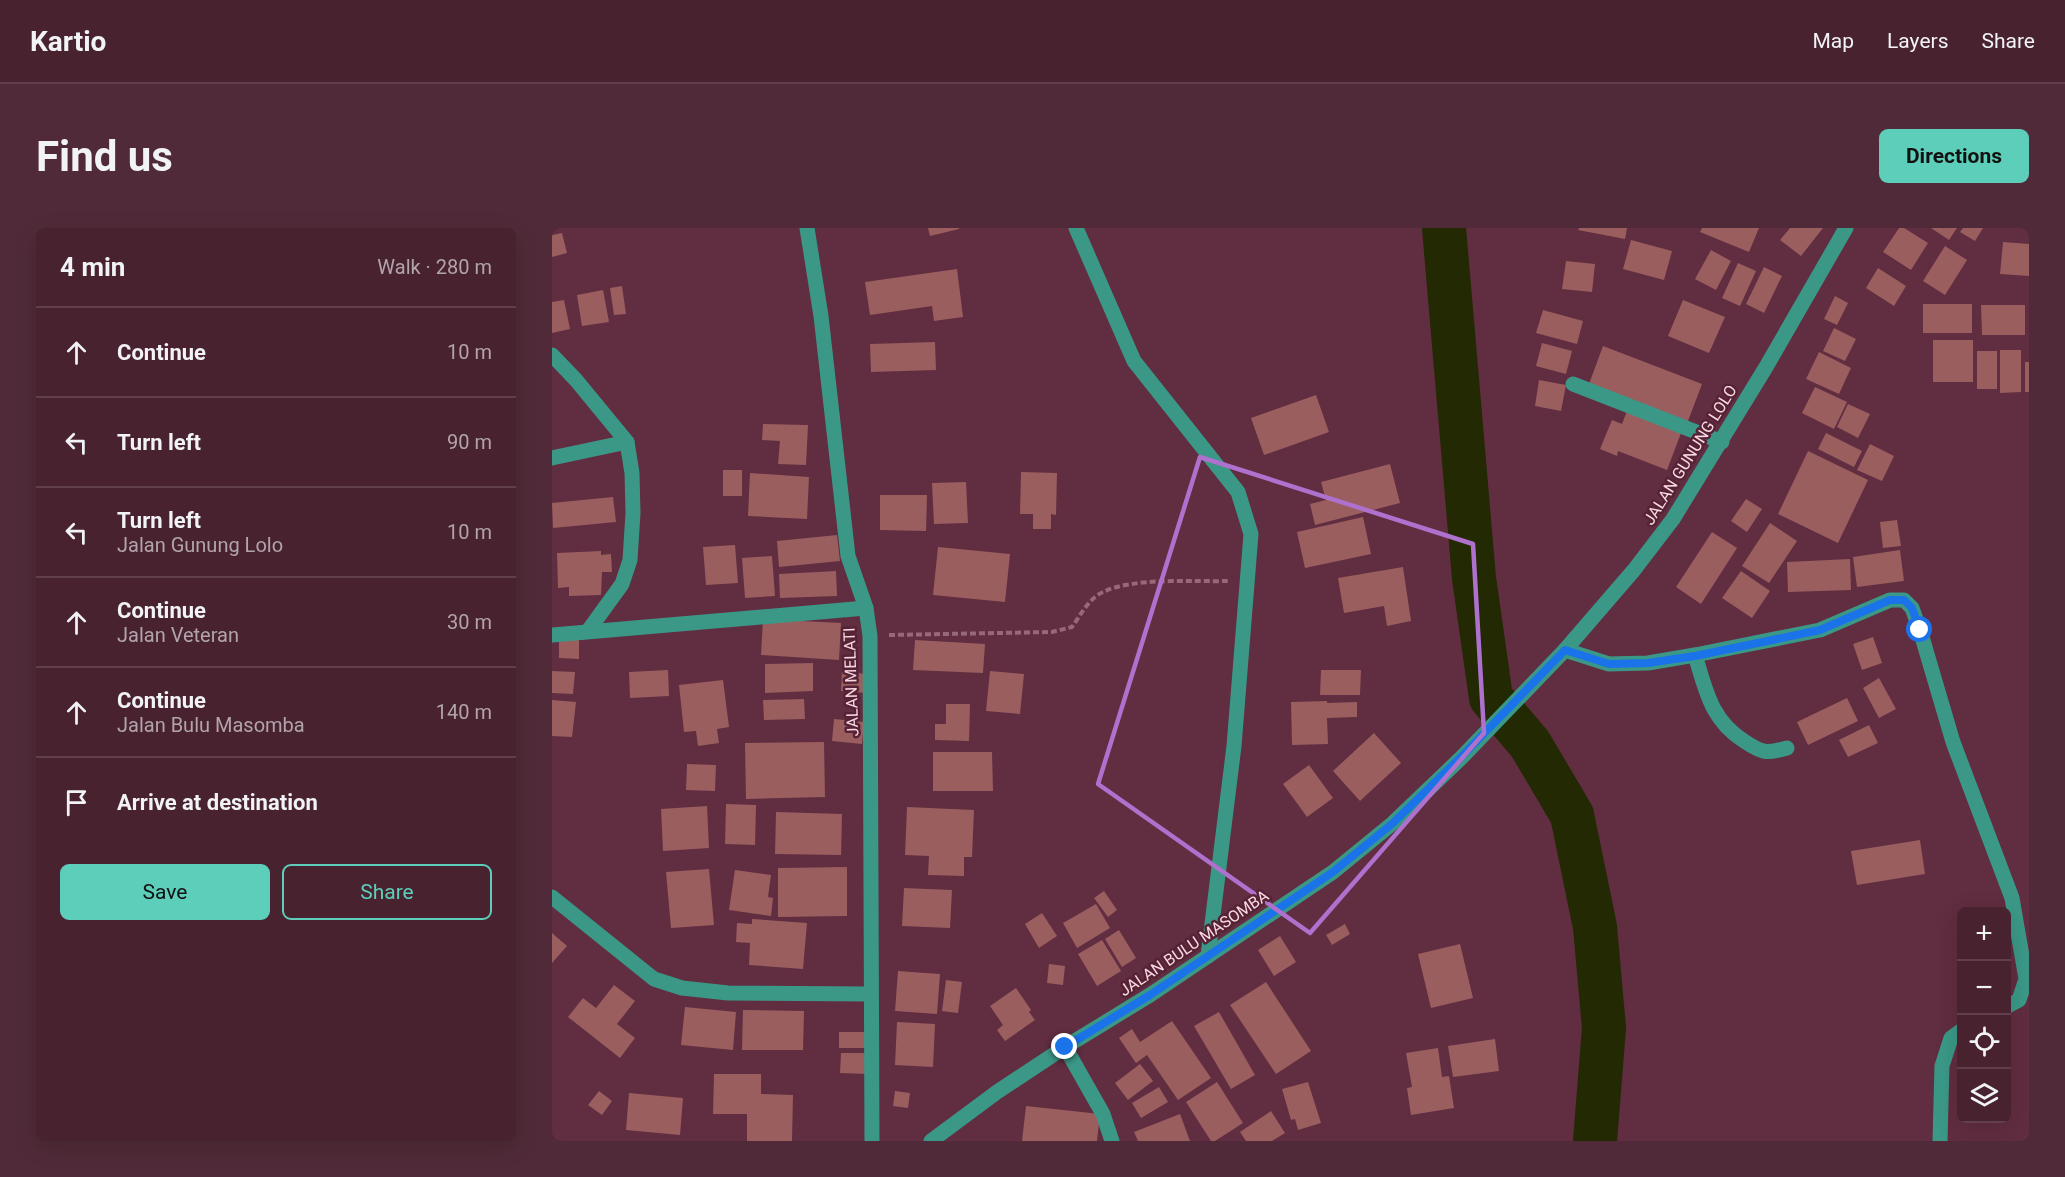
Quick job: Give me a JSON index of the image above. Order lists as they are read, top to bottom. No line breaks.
{"streets":{"street":["JALAN GUNUNG LOLO","JALAN MELATI","JALAN BULU MASOMBA"]},"crossings":[["JALAN GUNUNG LOLO","JALAN BULU MASOMBA"]],"page":{"header":"Kartio","nav":["Map","Layers","Share"],"buttons":["Directions",["Save","Share"]],"title":"Find us","heading":["4 min","Walk · 280 m"],"list":[["Continue","10 m"],["Turn left","90 m"],["Turn left","Jalan Gunung Lolo","10 m"],["Continue","Jalan Veteran","30 m"],["Continue","Jalan Bulu Masomba","140 m"],"Arrive at destination"],"map_buttons":["+","−"]}}
